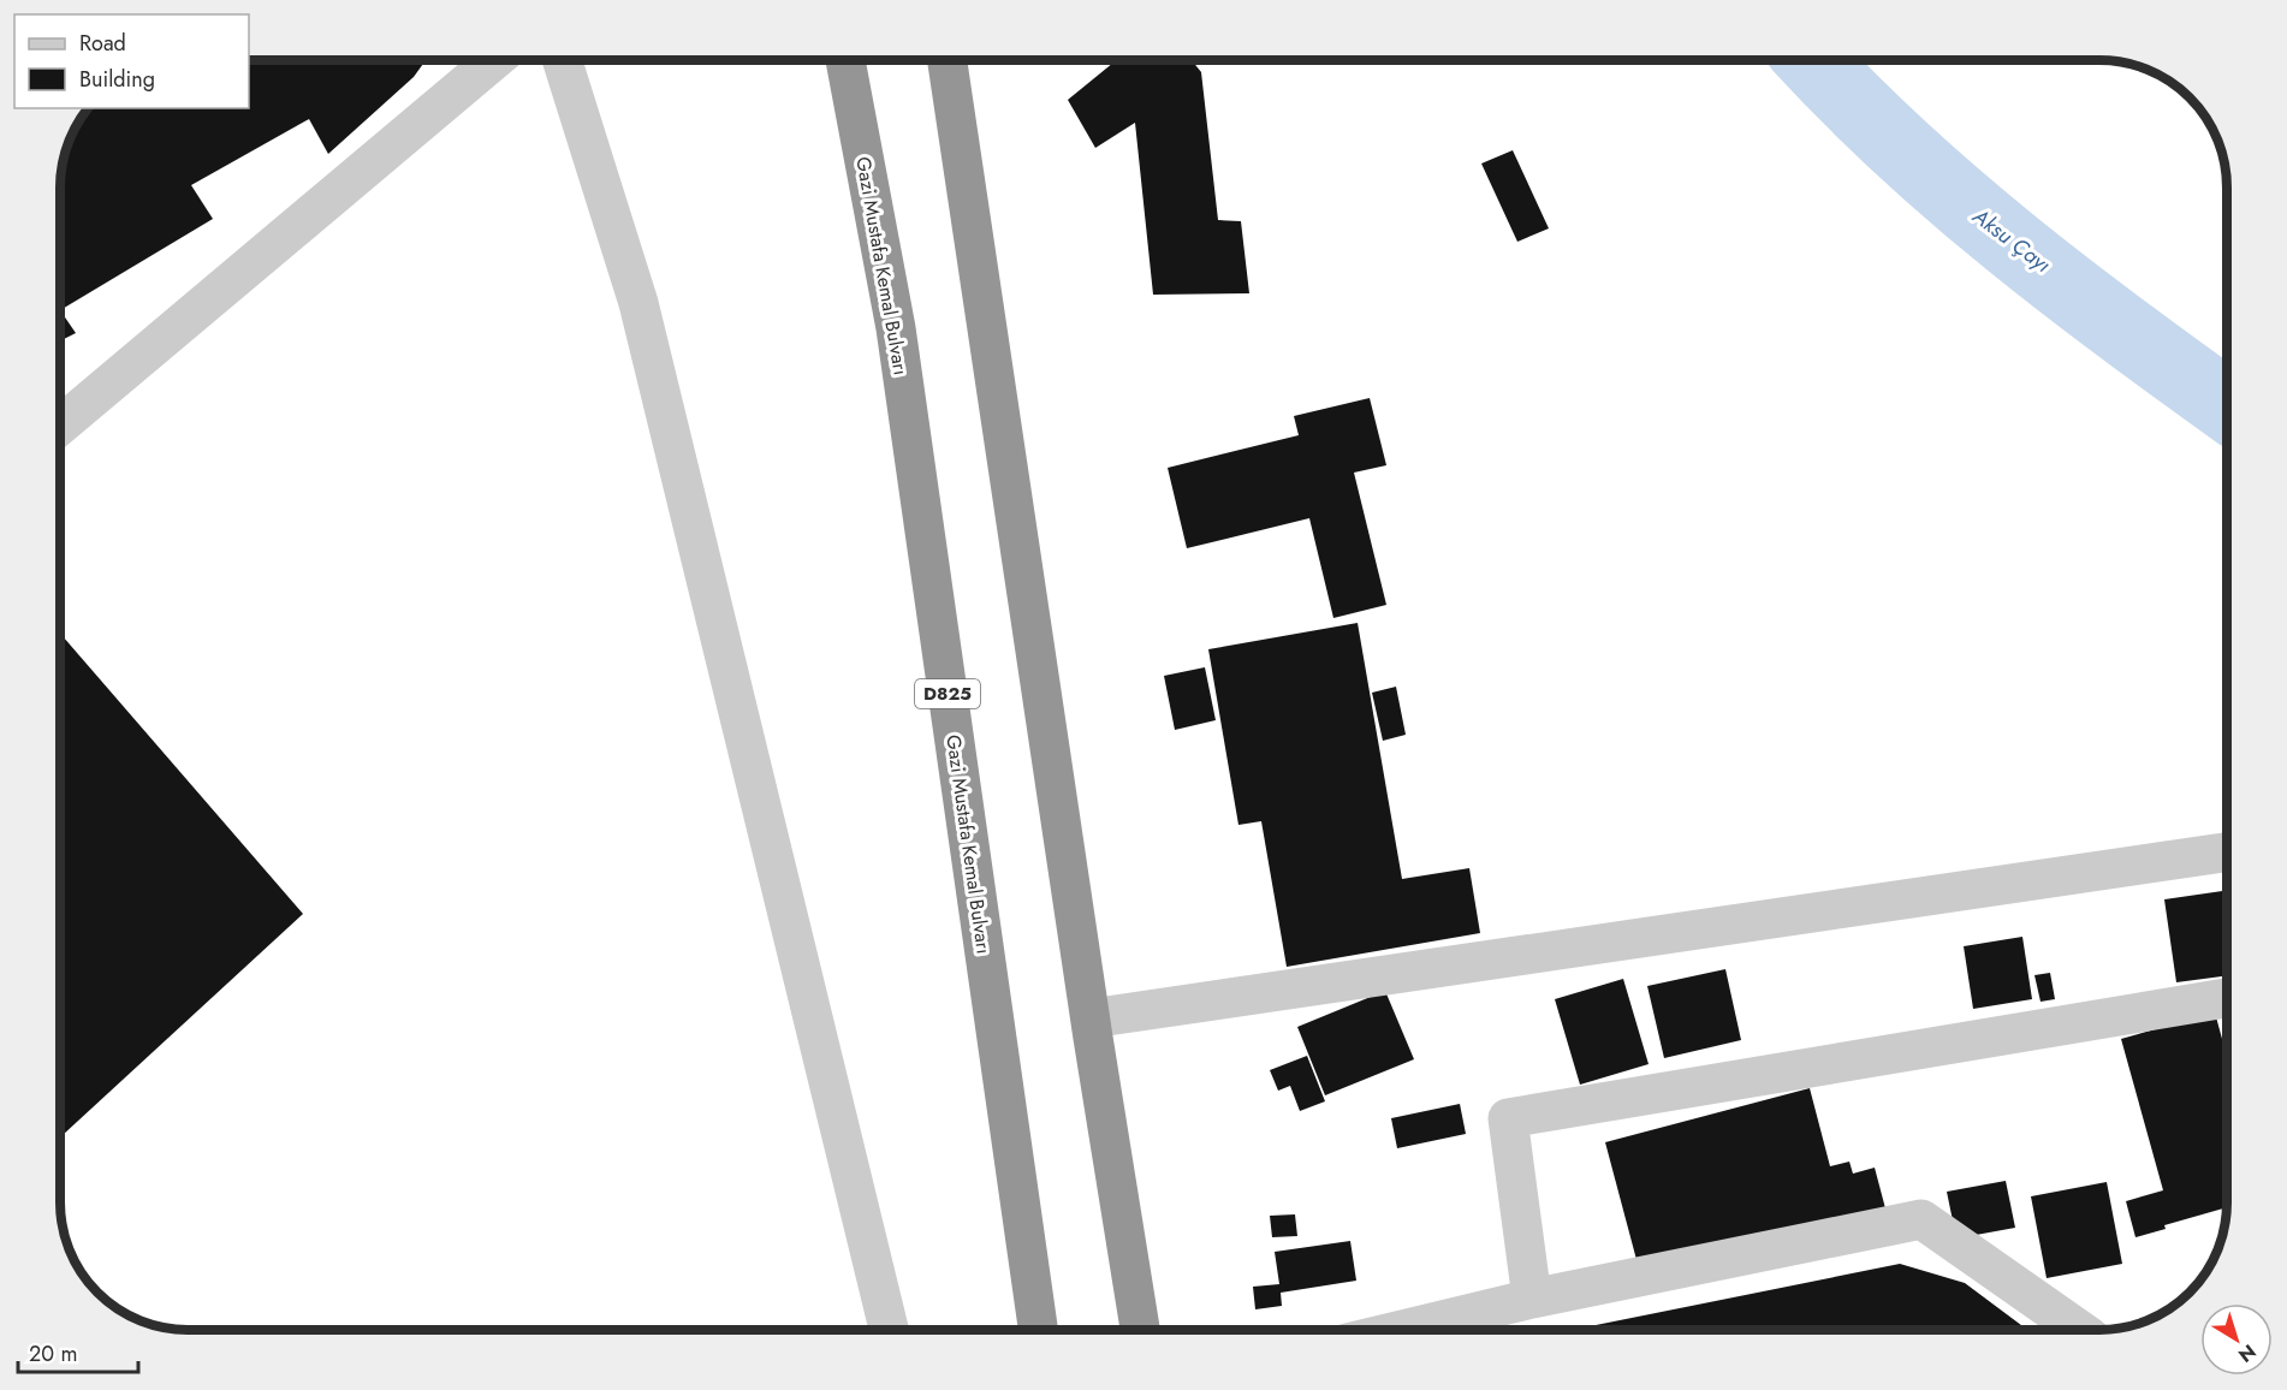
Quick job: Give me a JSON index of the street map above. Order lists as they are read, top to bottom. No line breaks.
{"streets":{"highway":["Gazi Mustafa Kemal Bulvarı","D825"]},"water":["Aksu Çayı"],"legend":["Road","Building"],"scale_bar":"20 m","north":"bottom right"}
